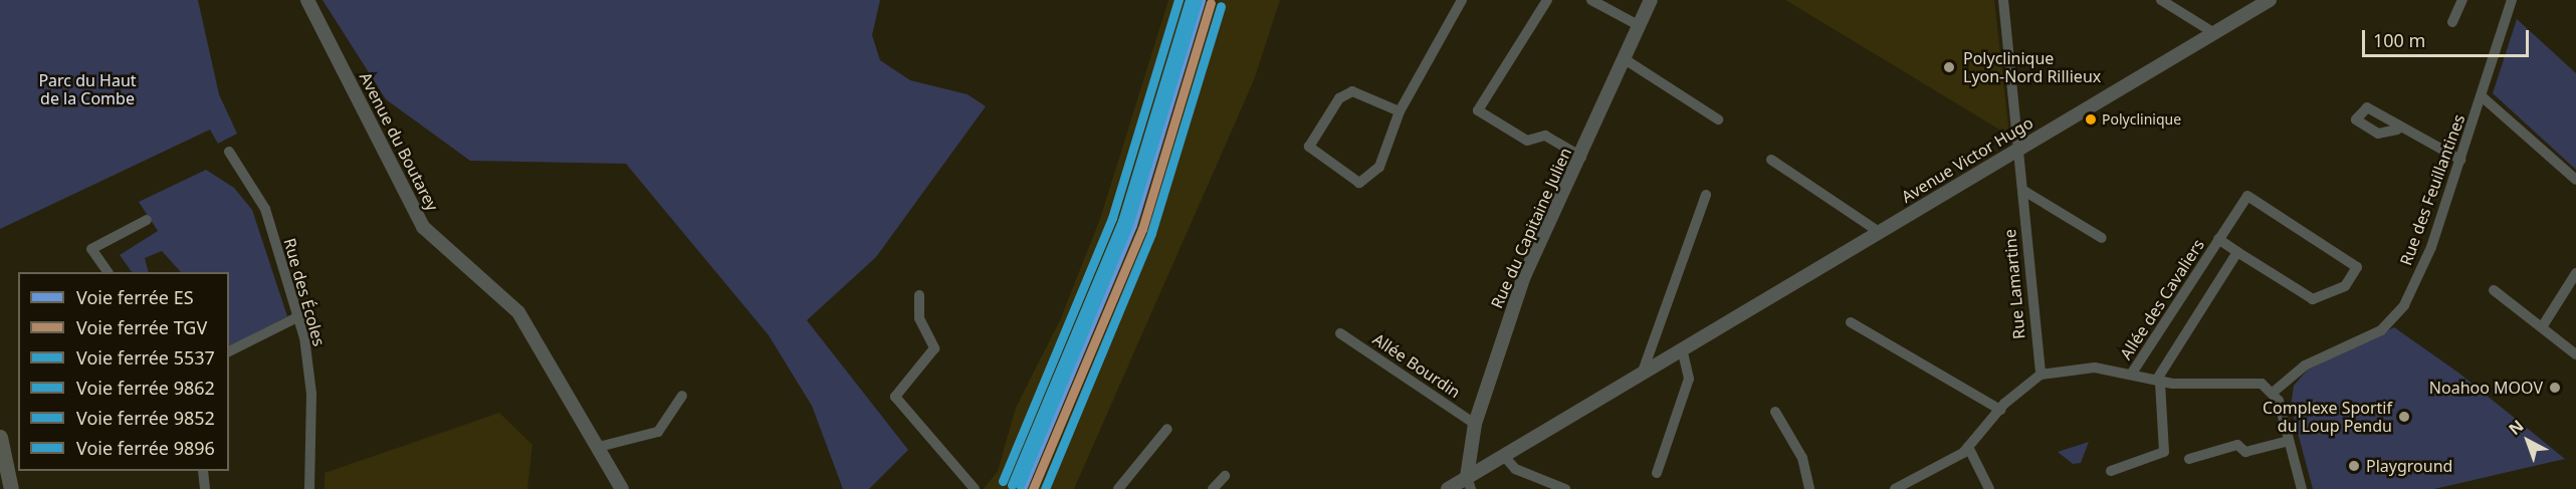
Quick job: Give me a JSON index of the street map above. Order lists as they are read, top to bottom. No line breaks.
{"streets":{"street":["Avenue du Boutarey","Avenue Victor Hugo","Rue des Feuillantines","Rue du Capitaine Julien","Rue Lamartine","Rue des Écoles","Allée des Cavaliers","Allée Bourdin"]},"crossings":[["Avenue Victor Hugo","Rue du Capitaine Julien"],["Avenue Victor Hugo","Rue Lamartine"],["Rue du Capitaine Julien","Allée Bourdin"]],"parks":["Parc du Haut de la Combe"],"places":["Polyclinique Lyon-Nord Rillieux","Polyclinique","Noahoo MOOV","Complexe Sportif du Loup Pendu","Playground"],"lines":["rail line ES","rail line 5537","rail line 9862","rail line 9896","rail line TGV","rail line 9852"],"legend":["Voie ferrée ES","Voie ferrée TGV","Voie ferrée 5537","Voie ferrée 9862","Voie ferrée 9852","Voie ferrée 9896"],"scale_bar":"100 m","north":"top left"}
